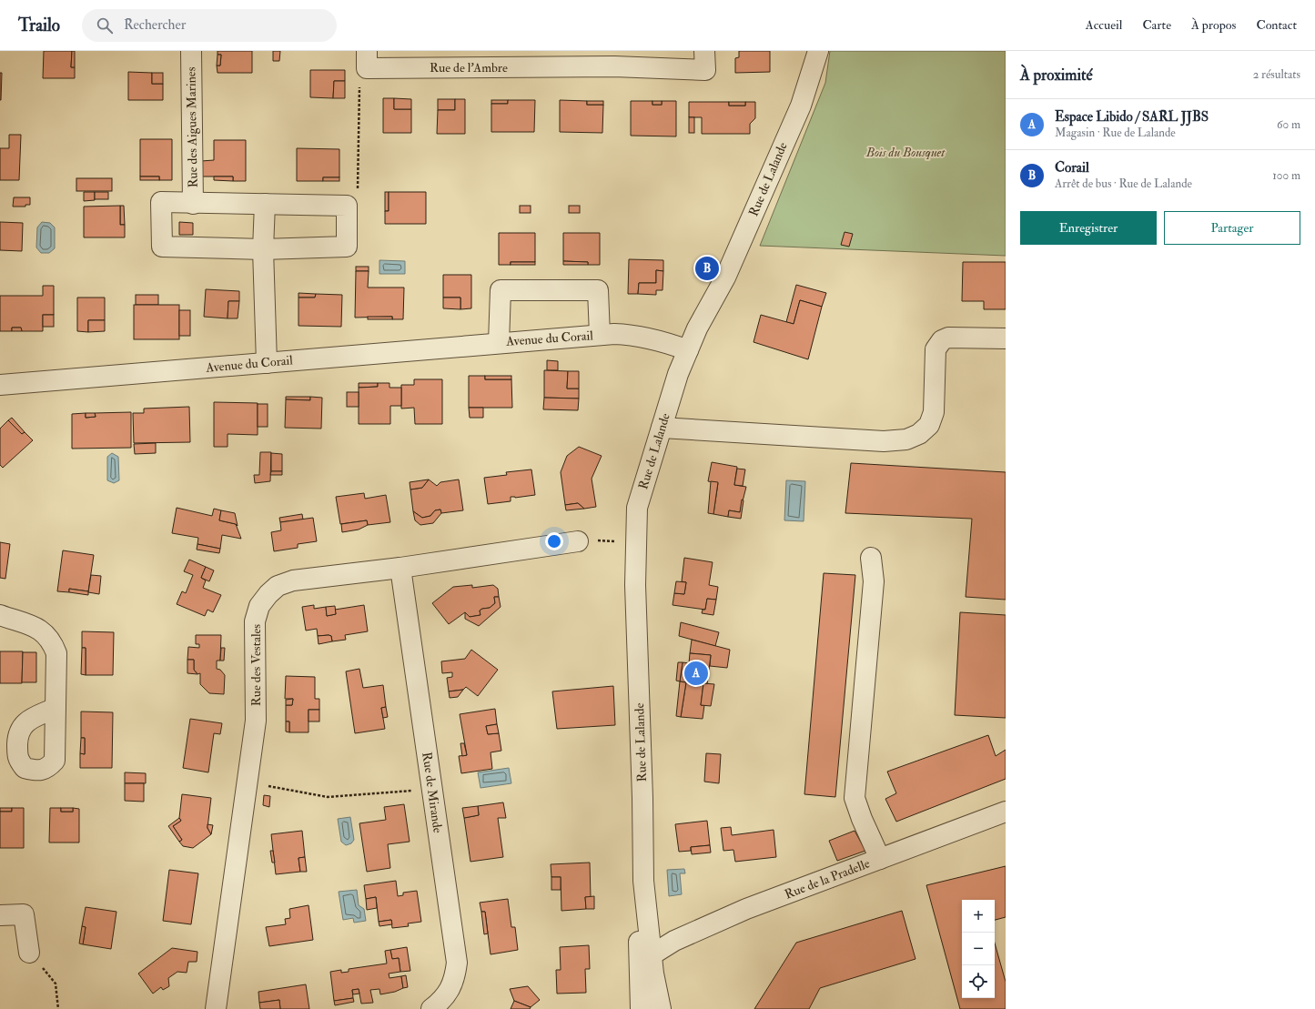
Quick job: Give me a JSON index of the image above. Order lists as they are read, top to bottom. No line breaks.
{"streets":{"street":["Rue de l'Ambre","Rue des Aigues Marines","Rue de Lalande","Avenue du Corail","Rue des Vestales","Rue de Mirande","Rue de la Pradelle"]},"crossings":[["Rue de Lalande","Avenue du Corail"],["Rue de Lalande","Rue de la Pradelle"],["Rue des Vestales","Rue de Mirande"]],"parks":["Bois du Bousquet"],"page":{"header":"Trailo","search":"Rechercher","nav":["Accueil","Carte","À propos","Contact"],"heading":["À proximité","2 résultats"],"list":[{"mark":"A","name":"Espace Libido / SARL JJBS","note":"Magasin · Rue de Lalande","value":"60 m"},{"mark":"B","name":"Corail","note":"Arrêt de bus · Rue de Lalande","value":"100 m"}],"buttons":["Enregistrer","Partager"],"pins":["B","A"],"map_buttons":["+","−"]}}
